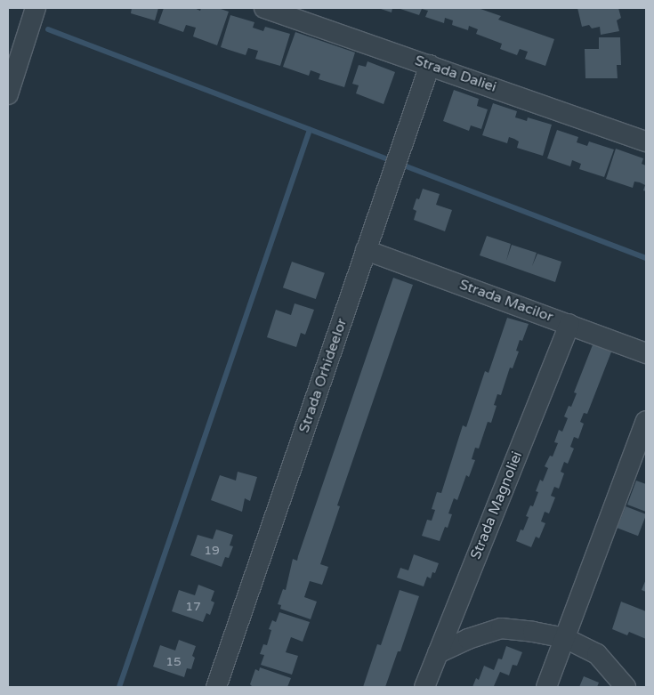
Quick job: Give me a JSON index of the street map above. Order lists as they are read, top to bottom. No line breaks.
{"streets":{"street":["Strada Daliei","Strada Macilor","Strada Orhideelor","Strada Magnoliei"]},"crossings":[["Strada Daliei","Strada Orhideelor"],["Strada Macilor","Strada Orhideelor"],["Strada Macilor","Strada Magnoliei"]],"house_numbers":["19","17","15"]}
